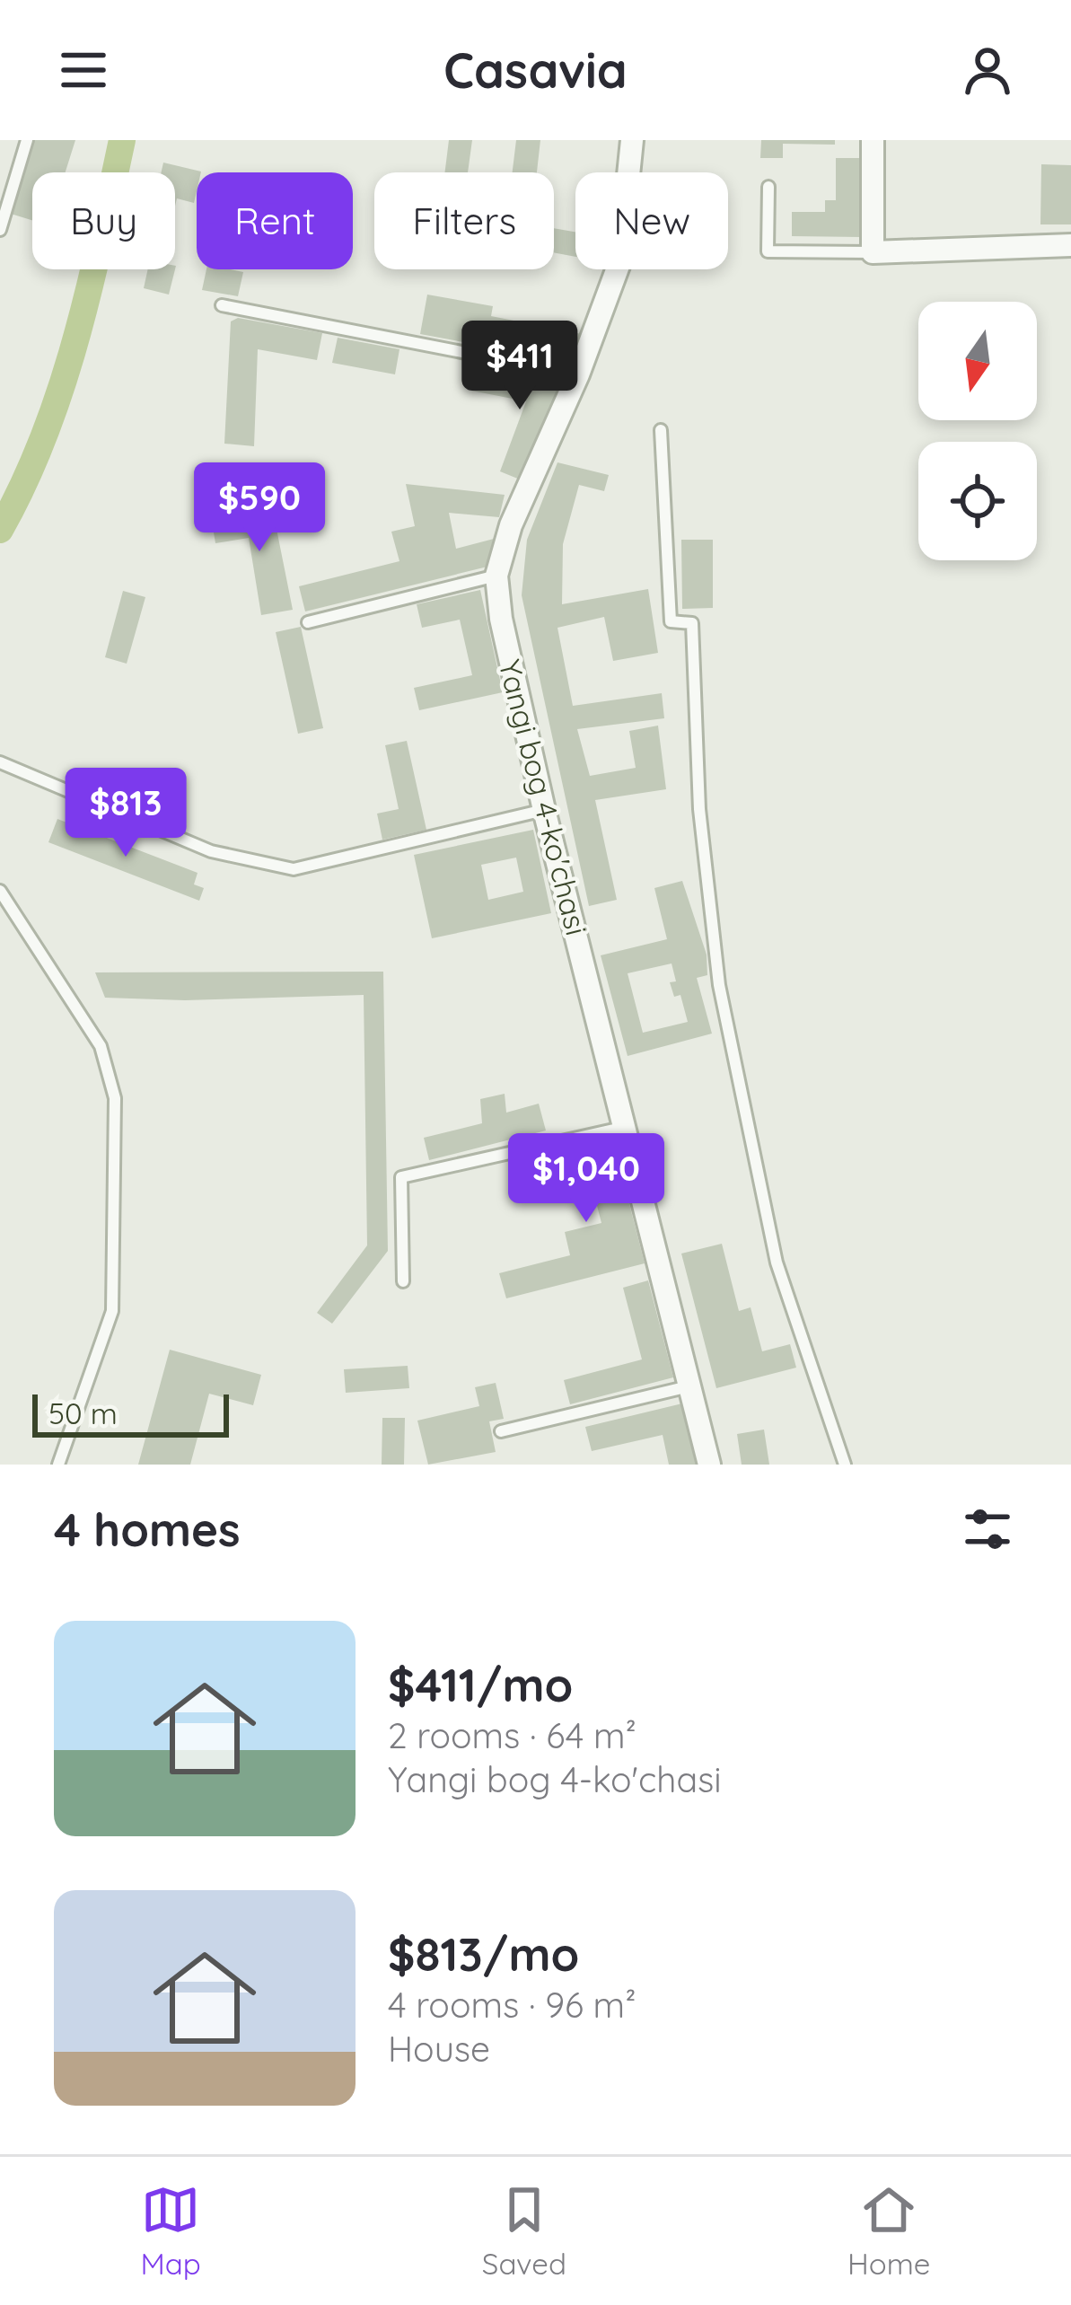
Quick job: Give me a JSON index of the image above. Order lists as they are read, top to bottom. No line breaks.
{"streets":{"street":["Yangi bog 4-koʼchasi"]},"scale_bar":"50 m","north":"bottom","page":{"header":"Casavia","chip":["Buy","Rent","Filters","New"],"price":["$411","$590","$813","$1,040"],"scale":"50 m","heading":"4 homes","list":[{"name":"$411/mo","note":"2 rooms · 64 m² · Yangi bog 4-koʼchasi"},{"name":"$813/mo","note":"4 rooms · 96 m² · House"}],"tabs":["Map","Saved","Home"]}}
